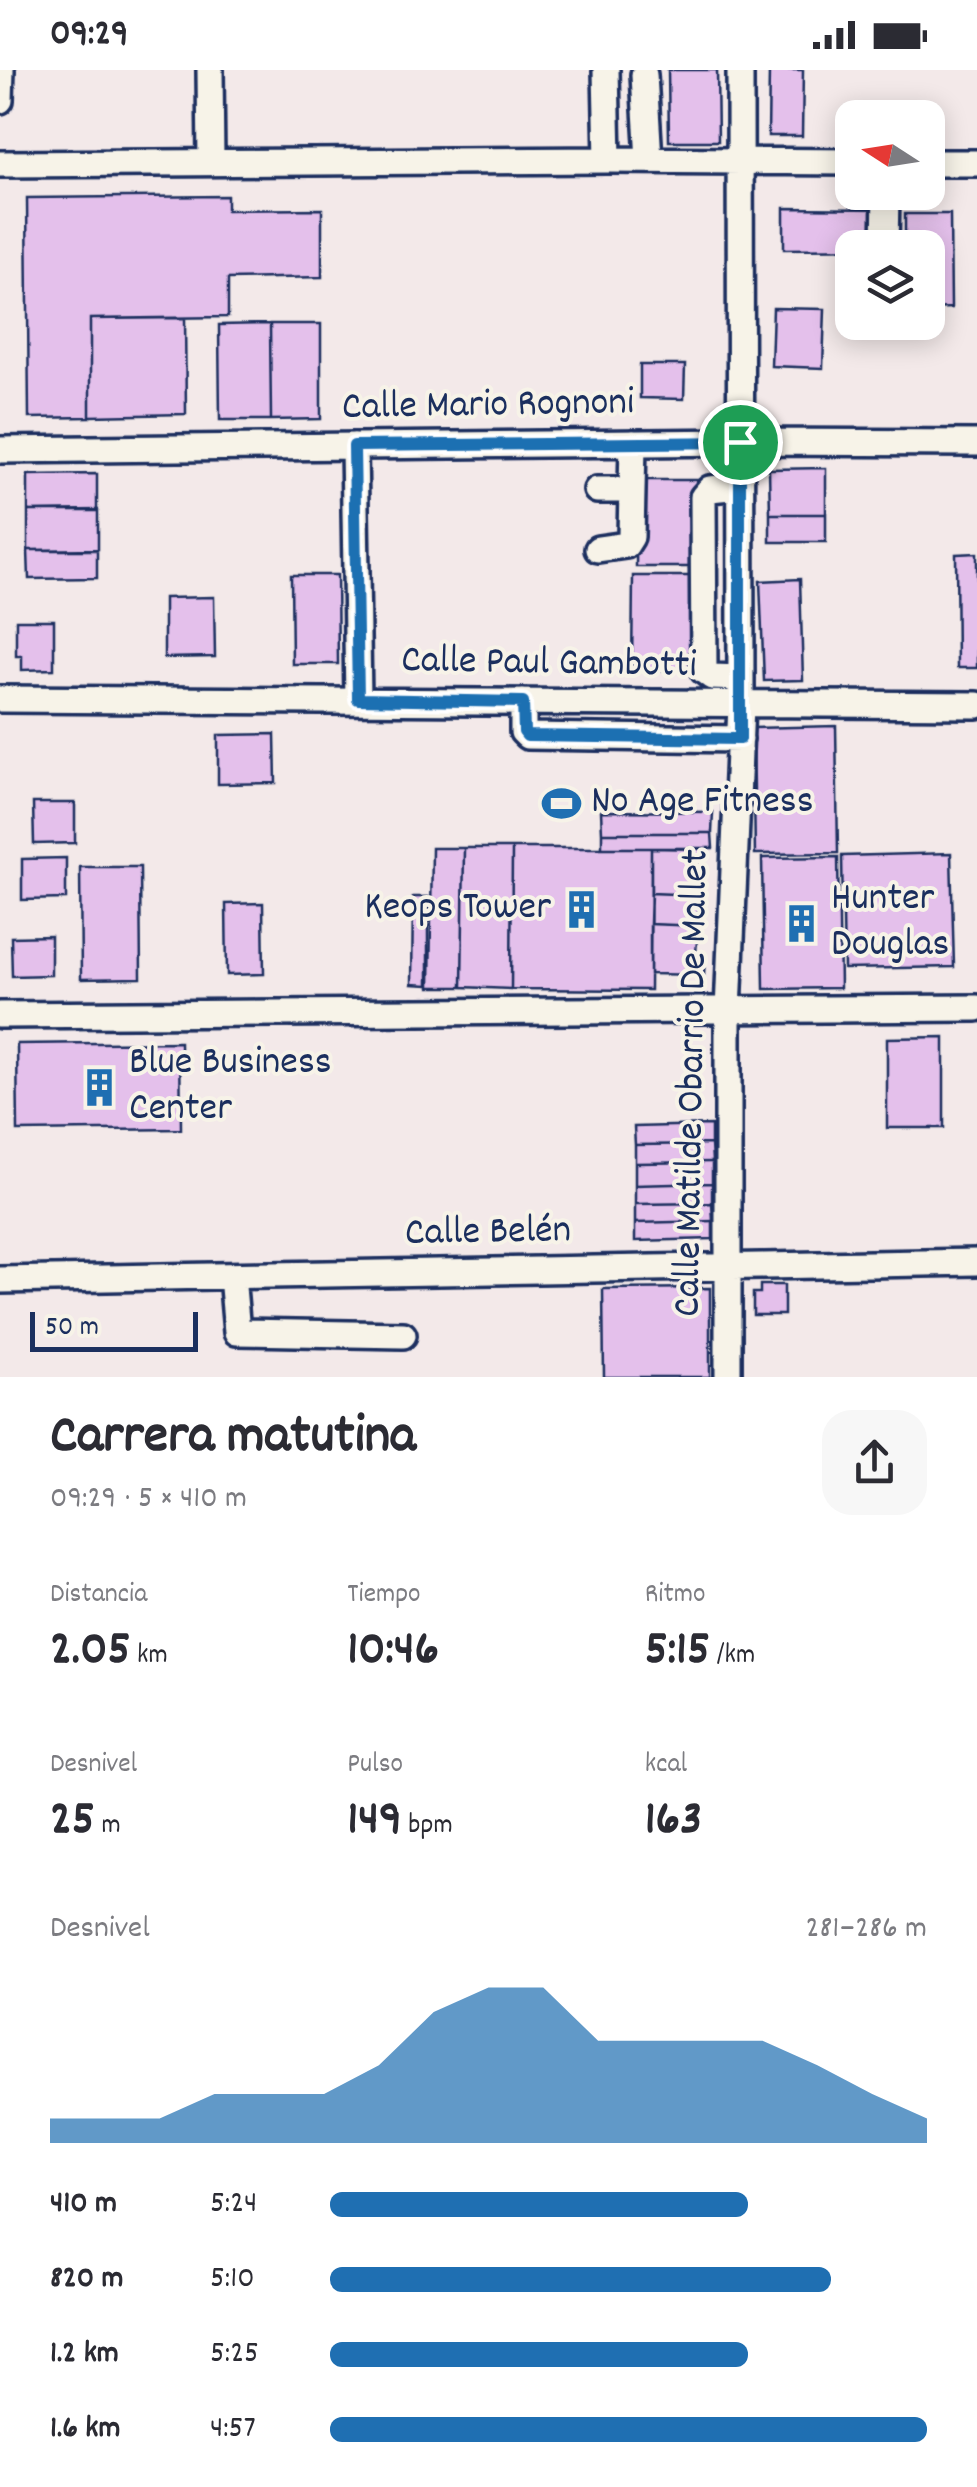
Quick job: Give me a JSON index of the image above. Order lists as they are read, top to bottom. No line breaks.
{"streets":{"street":["Calle Mario Rognoni","Calle Paul Gambotti","Calle Matilde Obarrio De Mallet","Calle Belén"]},"crossings":[["Calle Mario Rognoni","Calle Matilde Obarrio De Mallet"],["Calle Paul Gambotti","Calle Matilde Obarrio De Mallet"],["Calle Matilde Obarrio De Mallet","Calle Belén"]],"places":{"sports":["No Age Fitness"],"building":["Keops Tower","Hunter Douglas","Blue Business Center"]},"scale_bar":"50 m","north":"left","page":{"status":"09:29","scale":"50 m","heading":["Carrera matutina","09:29 · 5 × 410 m"],"stats":[["Distancia","2.05 km"],["Tiempo","10:46"],["Ritmo","5:15 /km"],["Desnivel","25 m"],["Pulso","149 bpm"],["kcal","163"]],"chart":["Desnivel","281–286 m"],"list":[{"name":"410 m","note":"5:24"},{"name":"820 m","note":"5:10"},{"name":"1.2 km","note":"5:25"},{"name":"1.6 km","note":"4:57"}]}}
